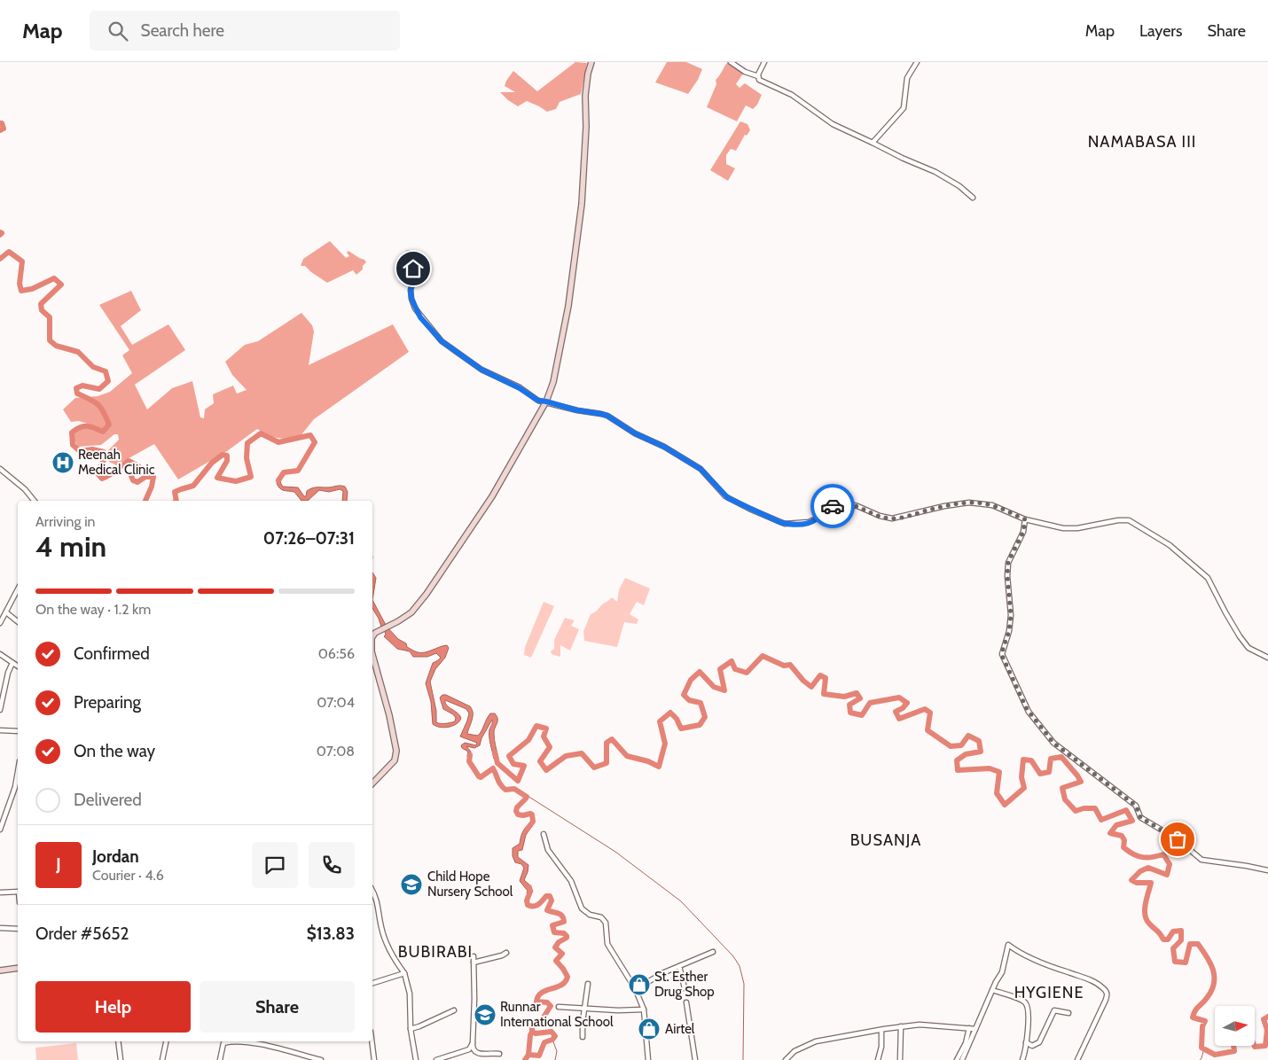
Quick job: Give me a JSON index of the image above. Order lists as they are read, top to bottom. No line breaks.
{"districts":["NAMABASA III","BUSANJA","BUBIRABI","HYGIENE"],"places":{"hospital":["Reenah Medical Clinic"],"school or university":["Child Hope Nursery School","Runnar International School"],"shop":["St. Esther Drug Shop","Airtel"]},"north":"right","page":{"header":"Map","search":"Search here","nav":["Map","Layers","Share"],"heading":["4 min","Arriving in","07:26–07:31"],"panel":["Jordan","Courier · 4.6","Order #5652","$13.83"],"bar":"On the way · 1.2 km","list":[["Confirmed","06:56"],["Preparing","07:04"],["On the way","07:08"],"Delivered"],"round":"J","buttons":["Help","Share"]}}
